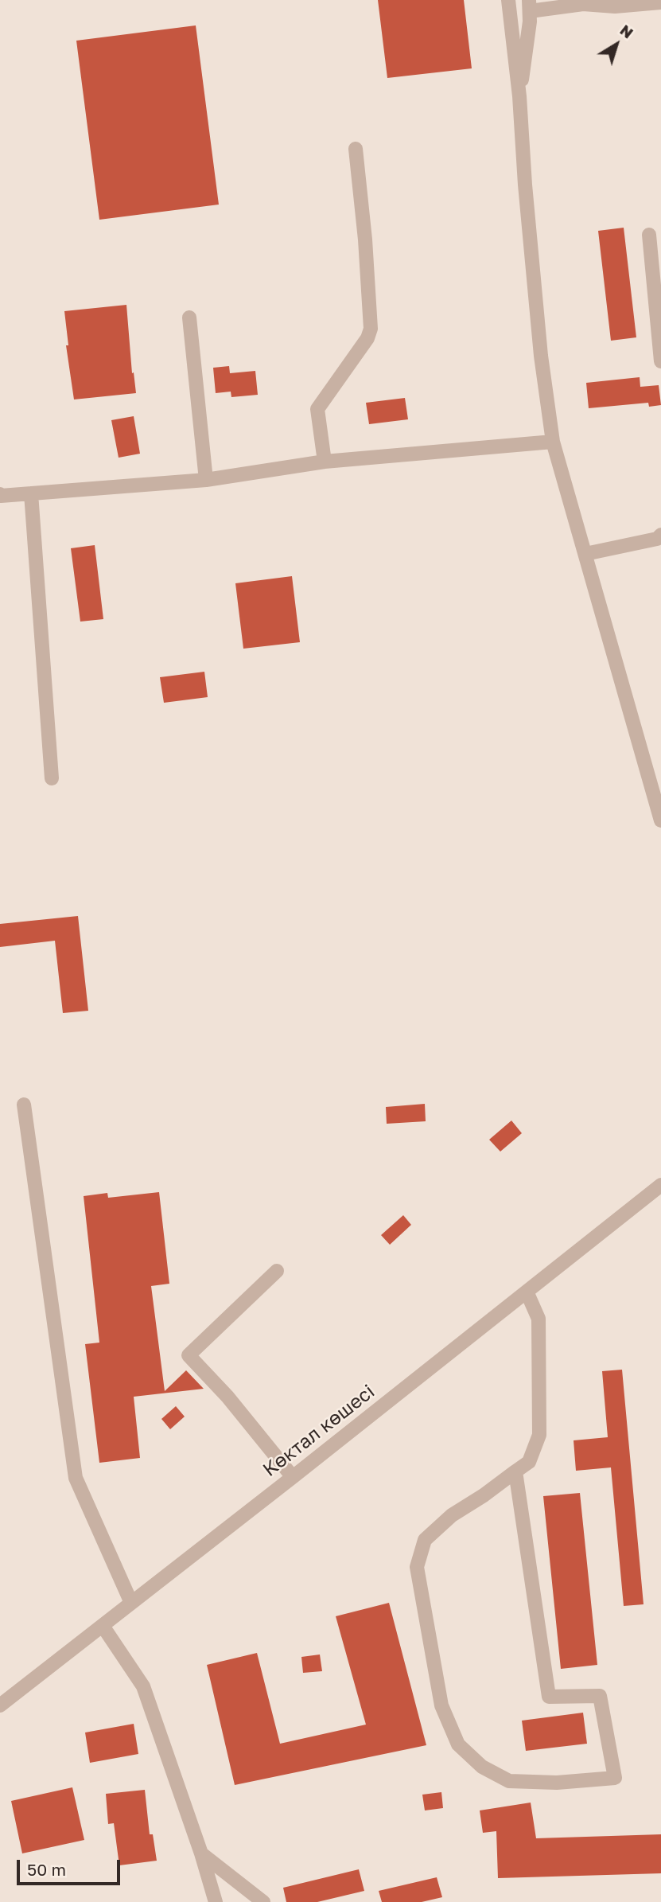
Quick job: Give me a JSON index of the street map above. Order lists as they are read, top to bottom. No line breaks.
{"streets":{"street":["Көктал көшесі"]},"scale_bar":"50 m","north":"top right"}
